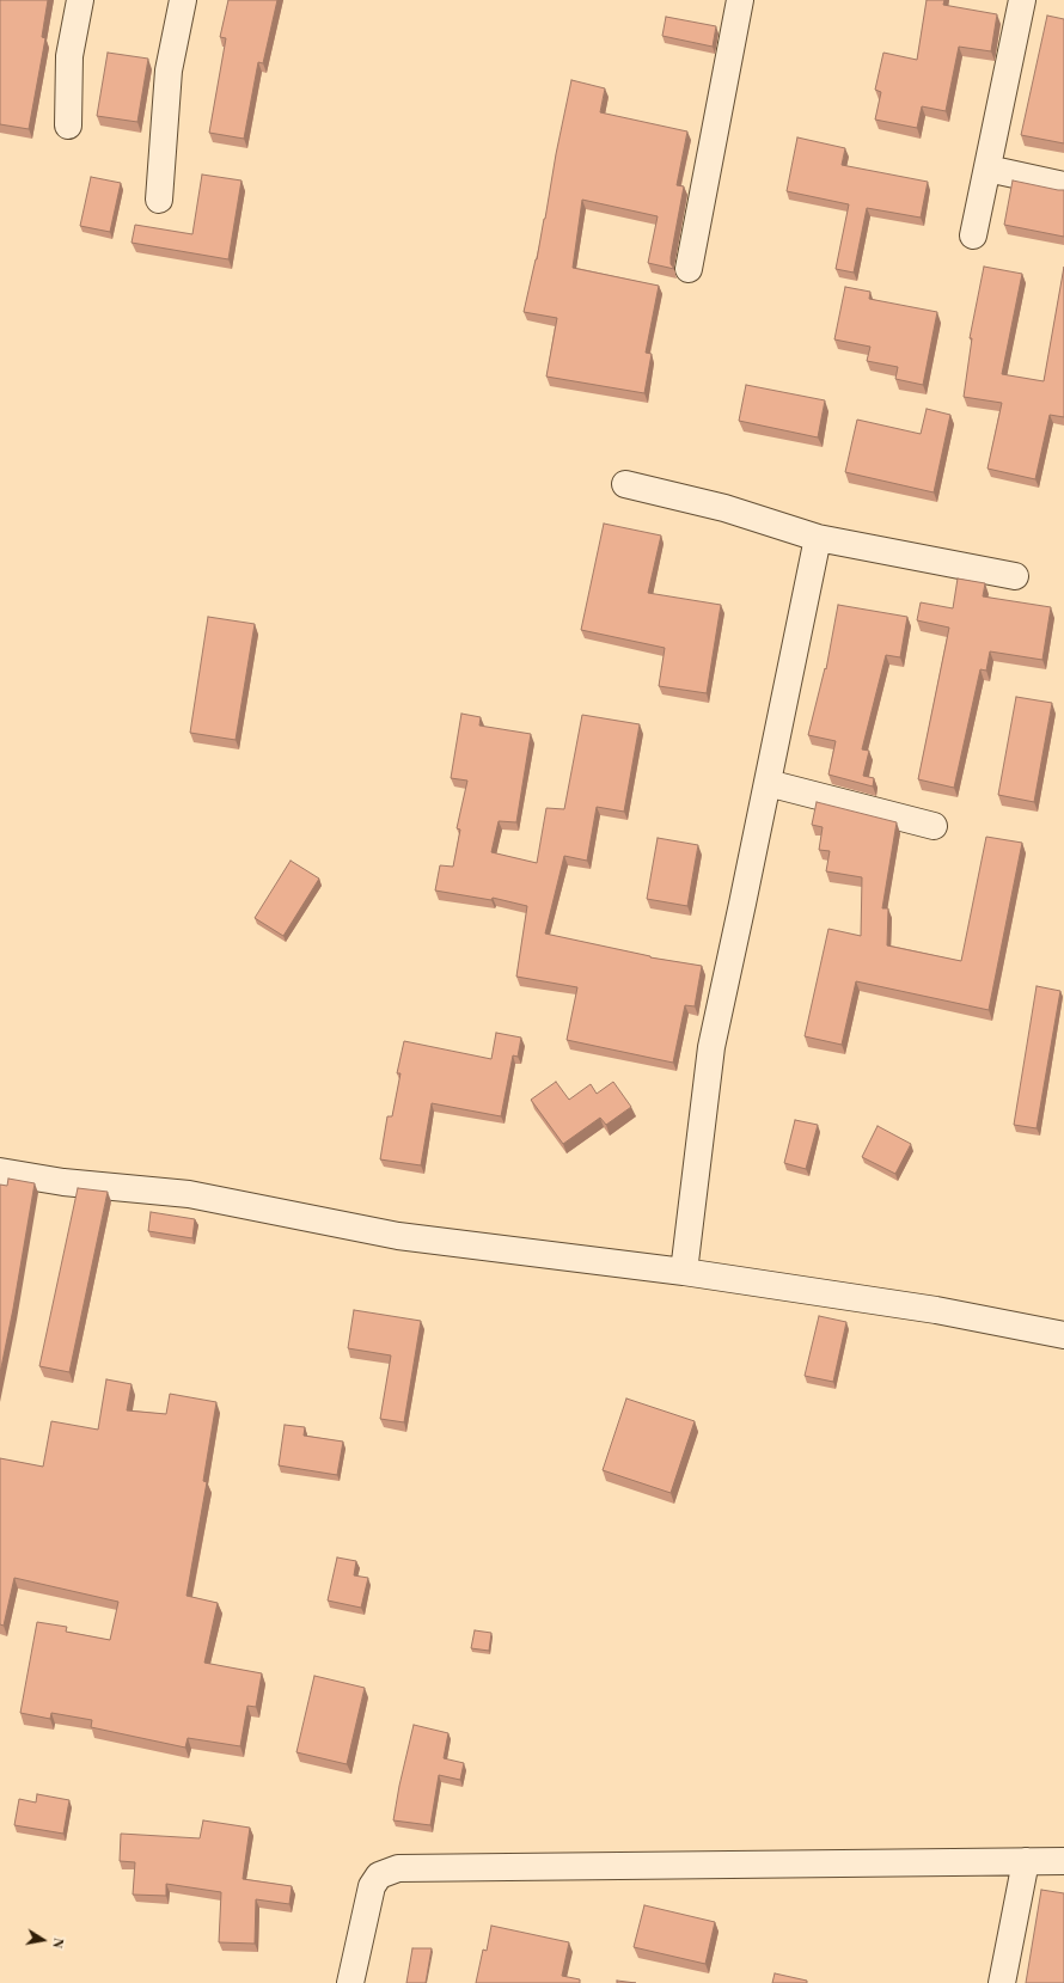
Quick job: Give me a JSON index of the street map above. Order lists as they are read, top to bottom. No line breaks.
{"north":"right"}
